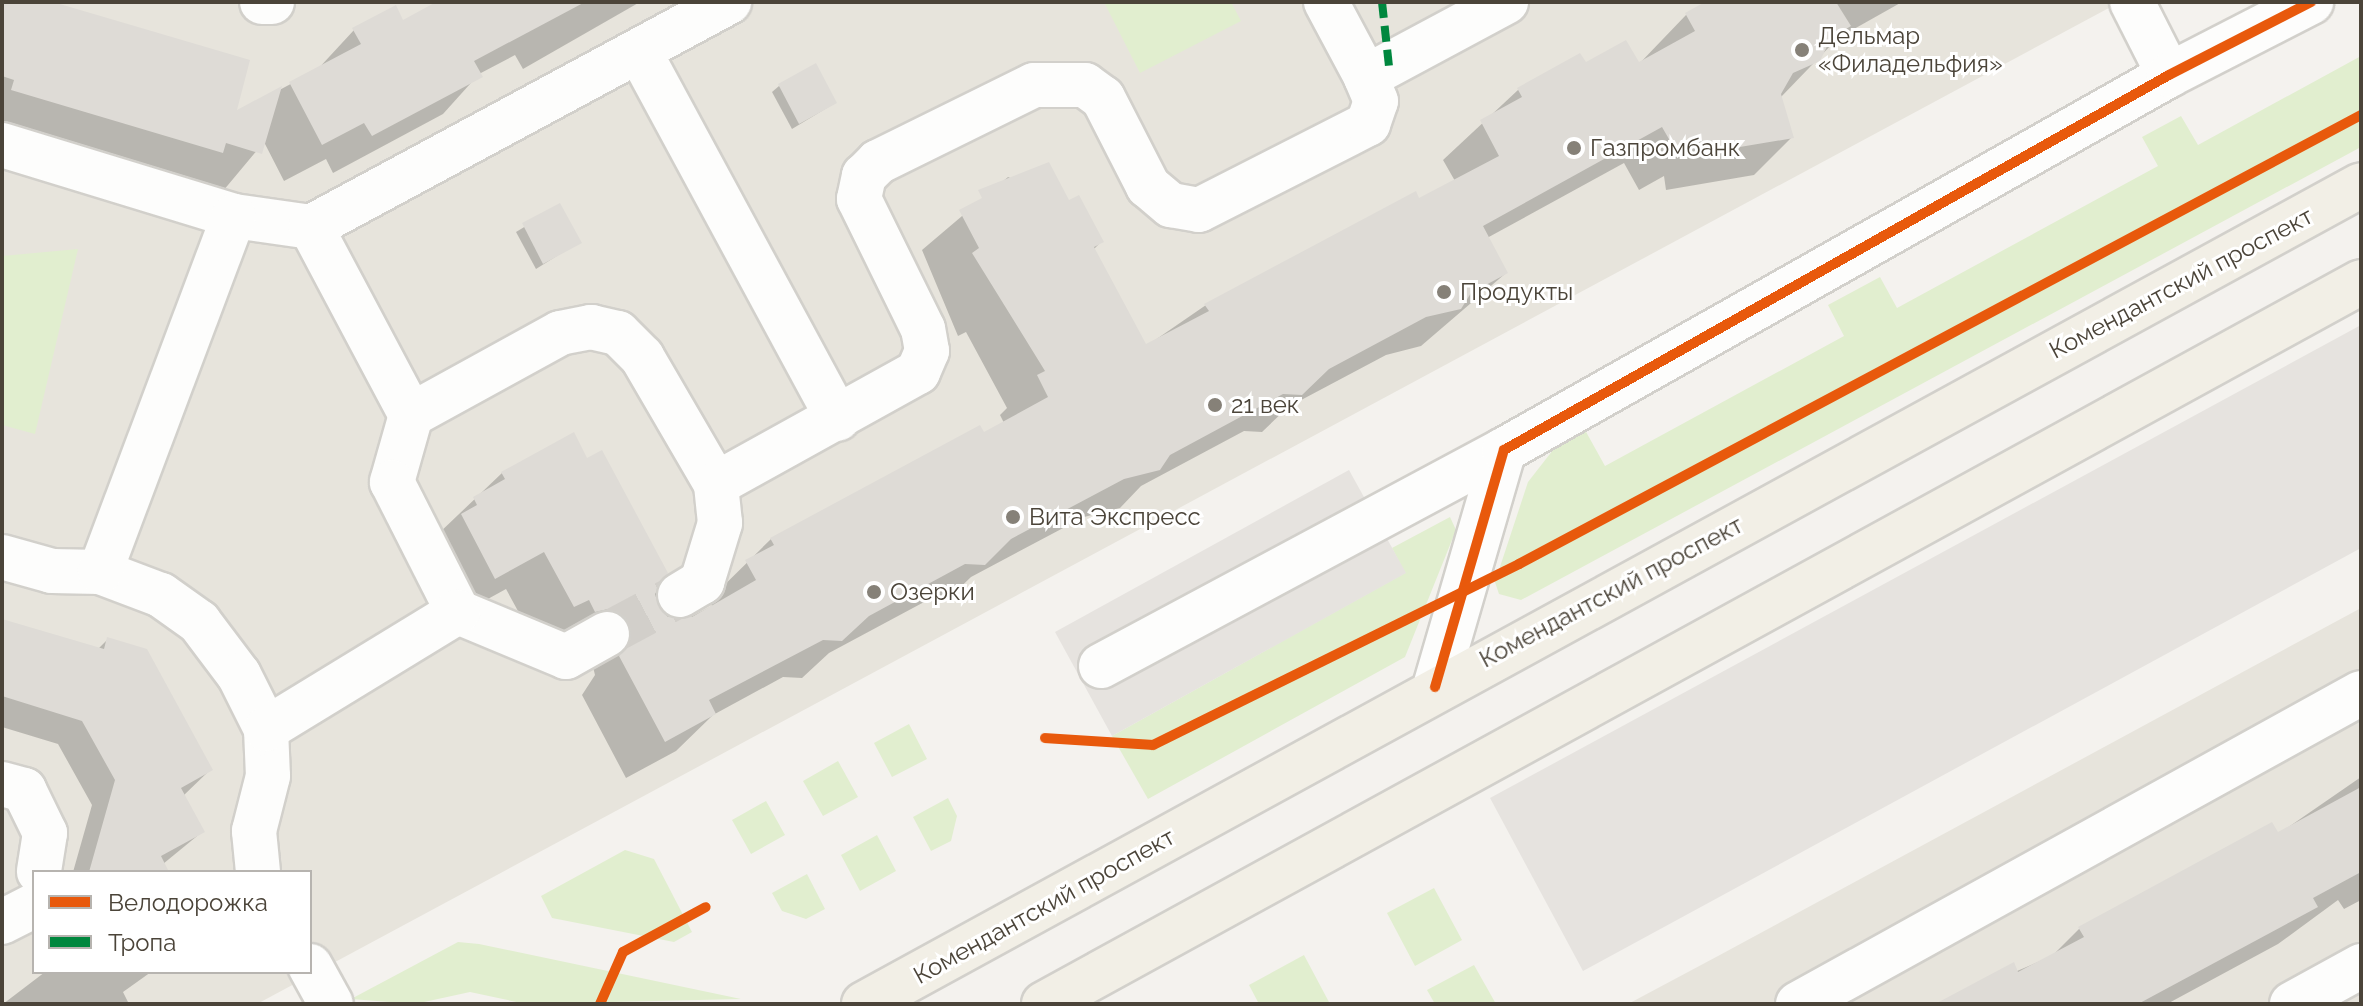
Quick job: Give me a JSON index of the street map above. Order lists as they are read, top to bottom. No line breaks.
{"streets":{"main road":["Комендантский проспект"]},"places":["Дельмар «Филадельфия»","Газпромбанк","Продукты","21 век","Вита Экспресс","Озерки"],"legend":["Велодорожка","Тропа"]}
